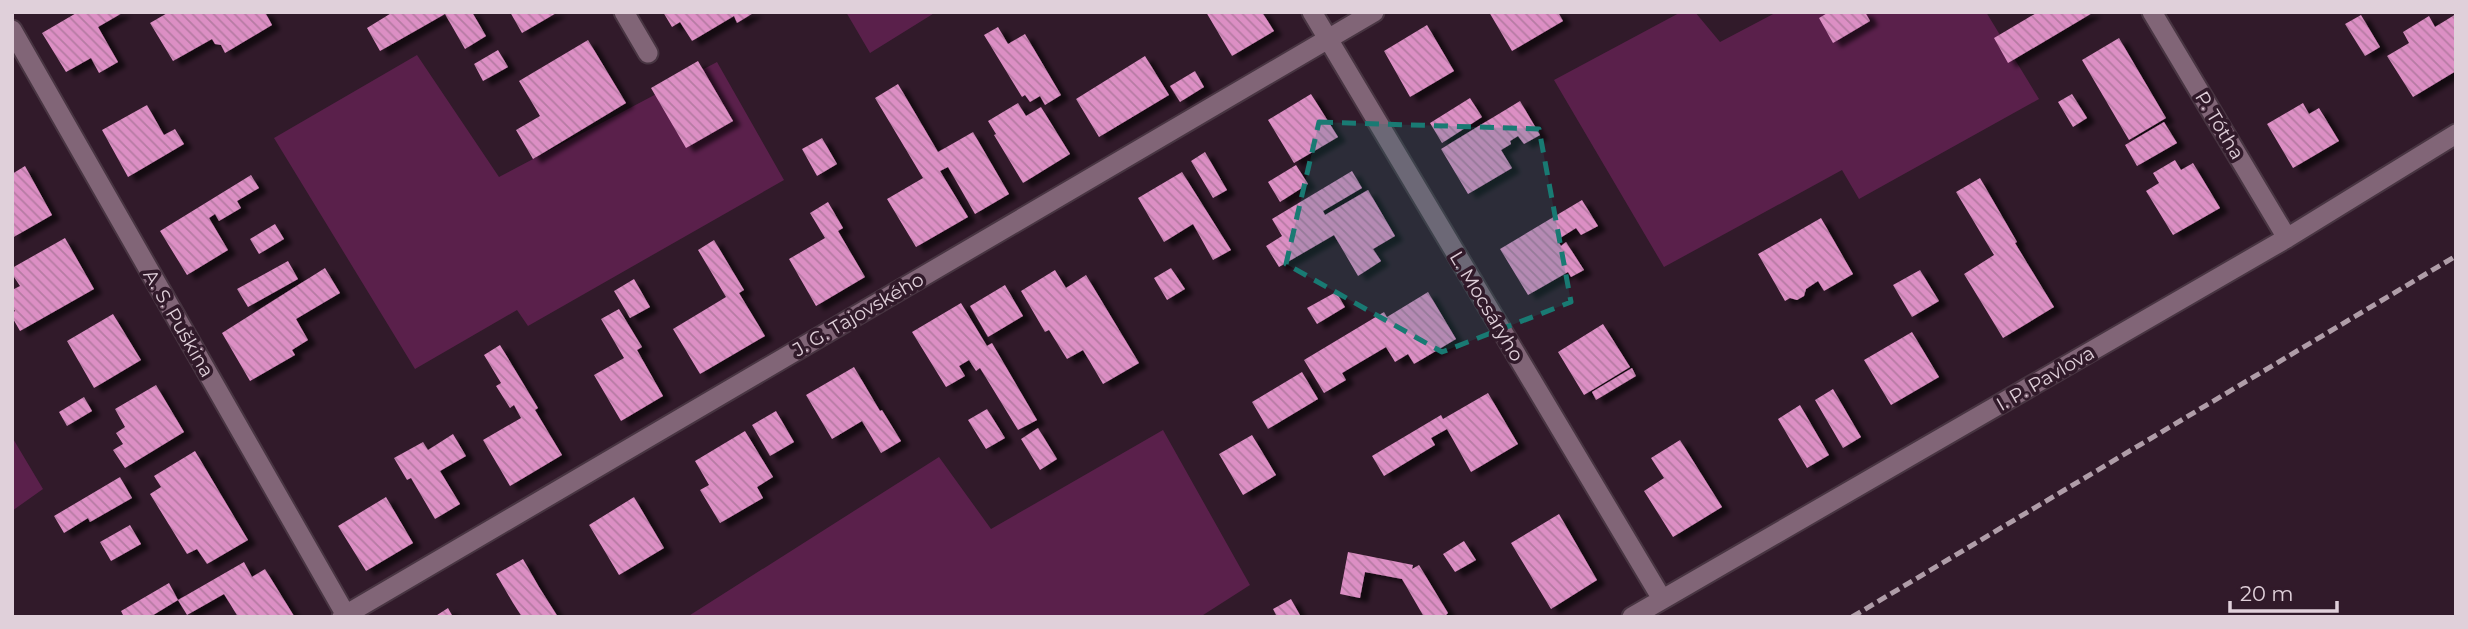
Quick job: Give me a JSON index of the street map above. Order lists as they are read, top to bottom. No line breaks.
{"streets":{"street":["P. Tótha","L. Mocsáryho","J. G. Tajovského","A. S. Puškina","I. P. Pavlova"]},"crossings":[["P. Tótha","I. P. Pavlova"],["L. Mocsáryho","J. G. Tajovského"],["L. Mocsáryho","I. P. Pavlova"],["J. G. Tajovského","A. S. Puškina"]],"scale_bar":"20 m"}
